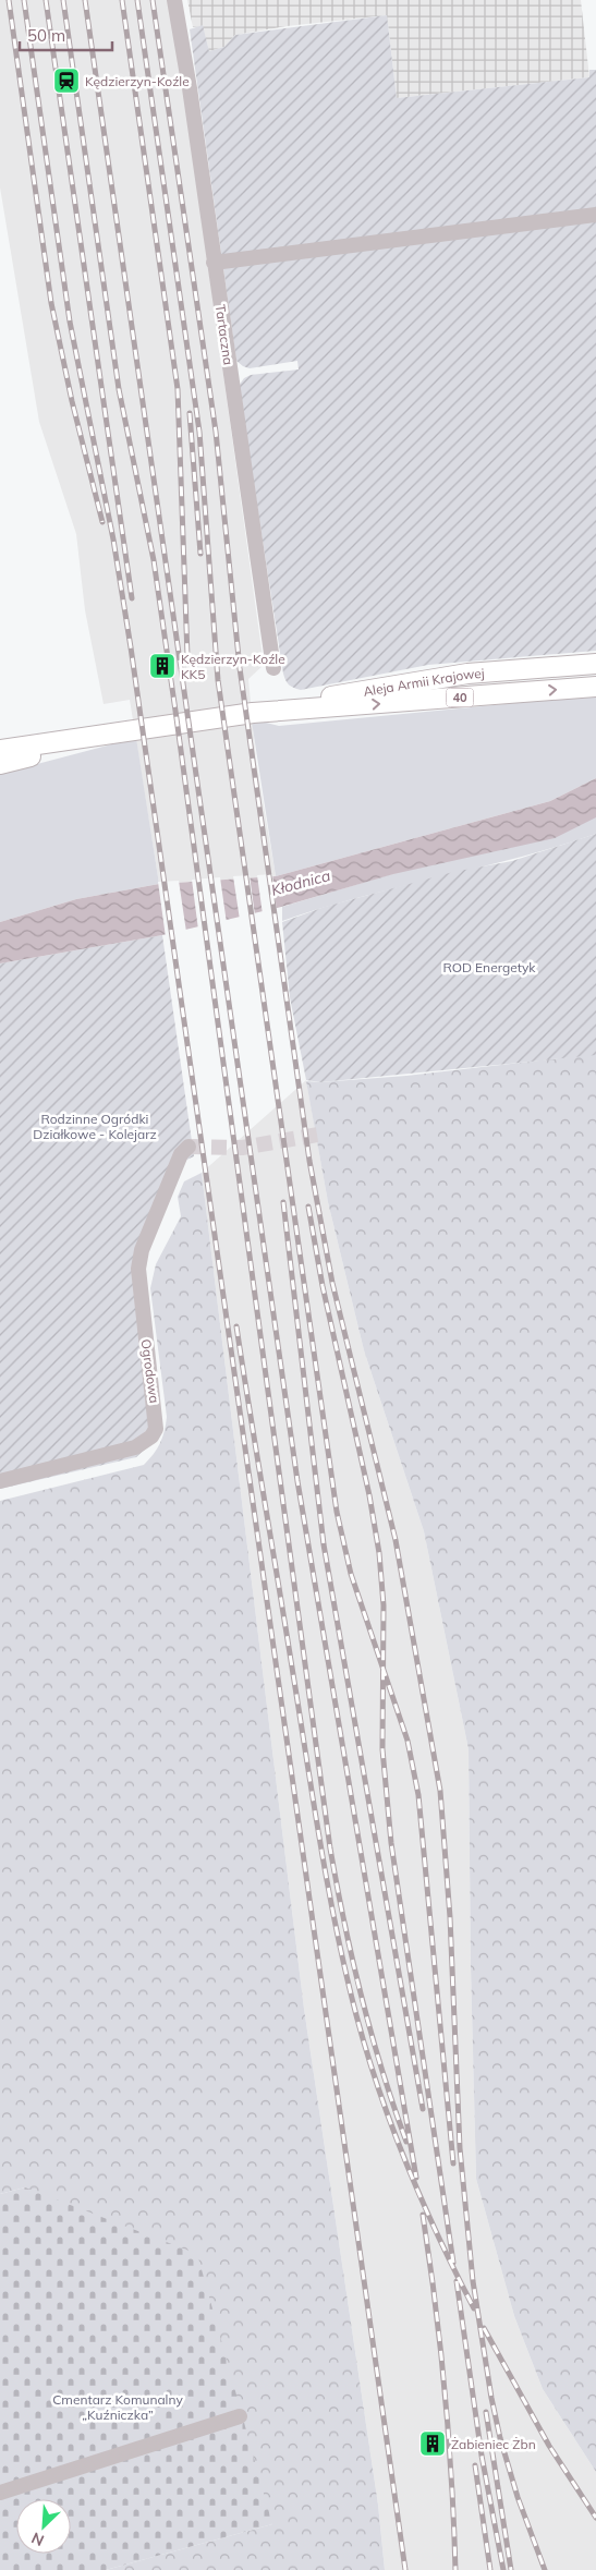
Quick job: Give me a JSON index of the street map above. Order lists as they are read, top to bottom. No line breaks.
{"streets":{"main road":["Aleja Armii Krajowej","40"],"street":["Tartaczna","Ogrodowa"]},"water":["Kłodnica"],"parks":["ROD Energetyk","Rodzinne Ogródki Działkowe - Kolejarz","Cmentarz Komunalny „Kuźniczka”"],"places":{"station":["Kędzierzyn-Koźle"],"building":["Kędzierzyn-Koźle KK5","Żabieniec Żbn"]},"scale_bar":"50 m","north":"bottom left"}
